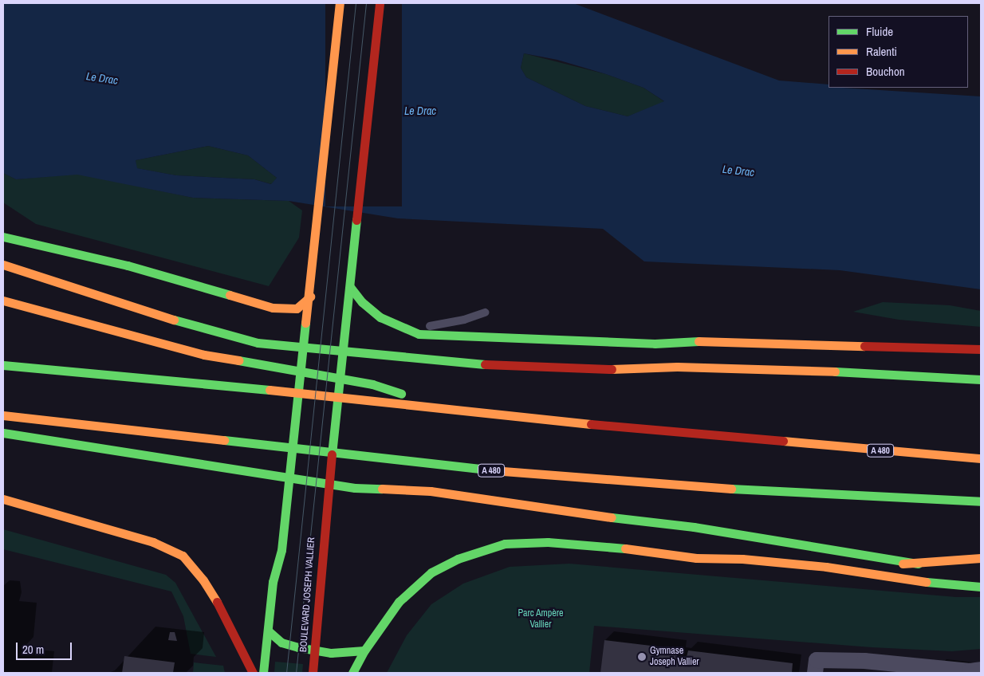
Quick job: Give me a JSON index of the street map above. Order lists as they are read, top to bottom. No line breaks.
{"streets":{"main road":["A 480","BOULEVARD JOSEPH VALLIER"]},"water":["Le Drac"],"parks":["Parc Ampère Vallier"],"places":["Gymnase Joseph Vallier"],"legend":["Fluide","Ralenti","Bouchon"],"scale_bar":"20 m"}
